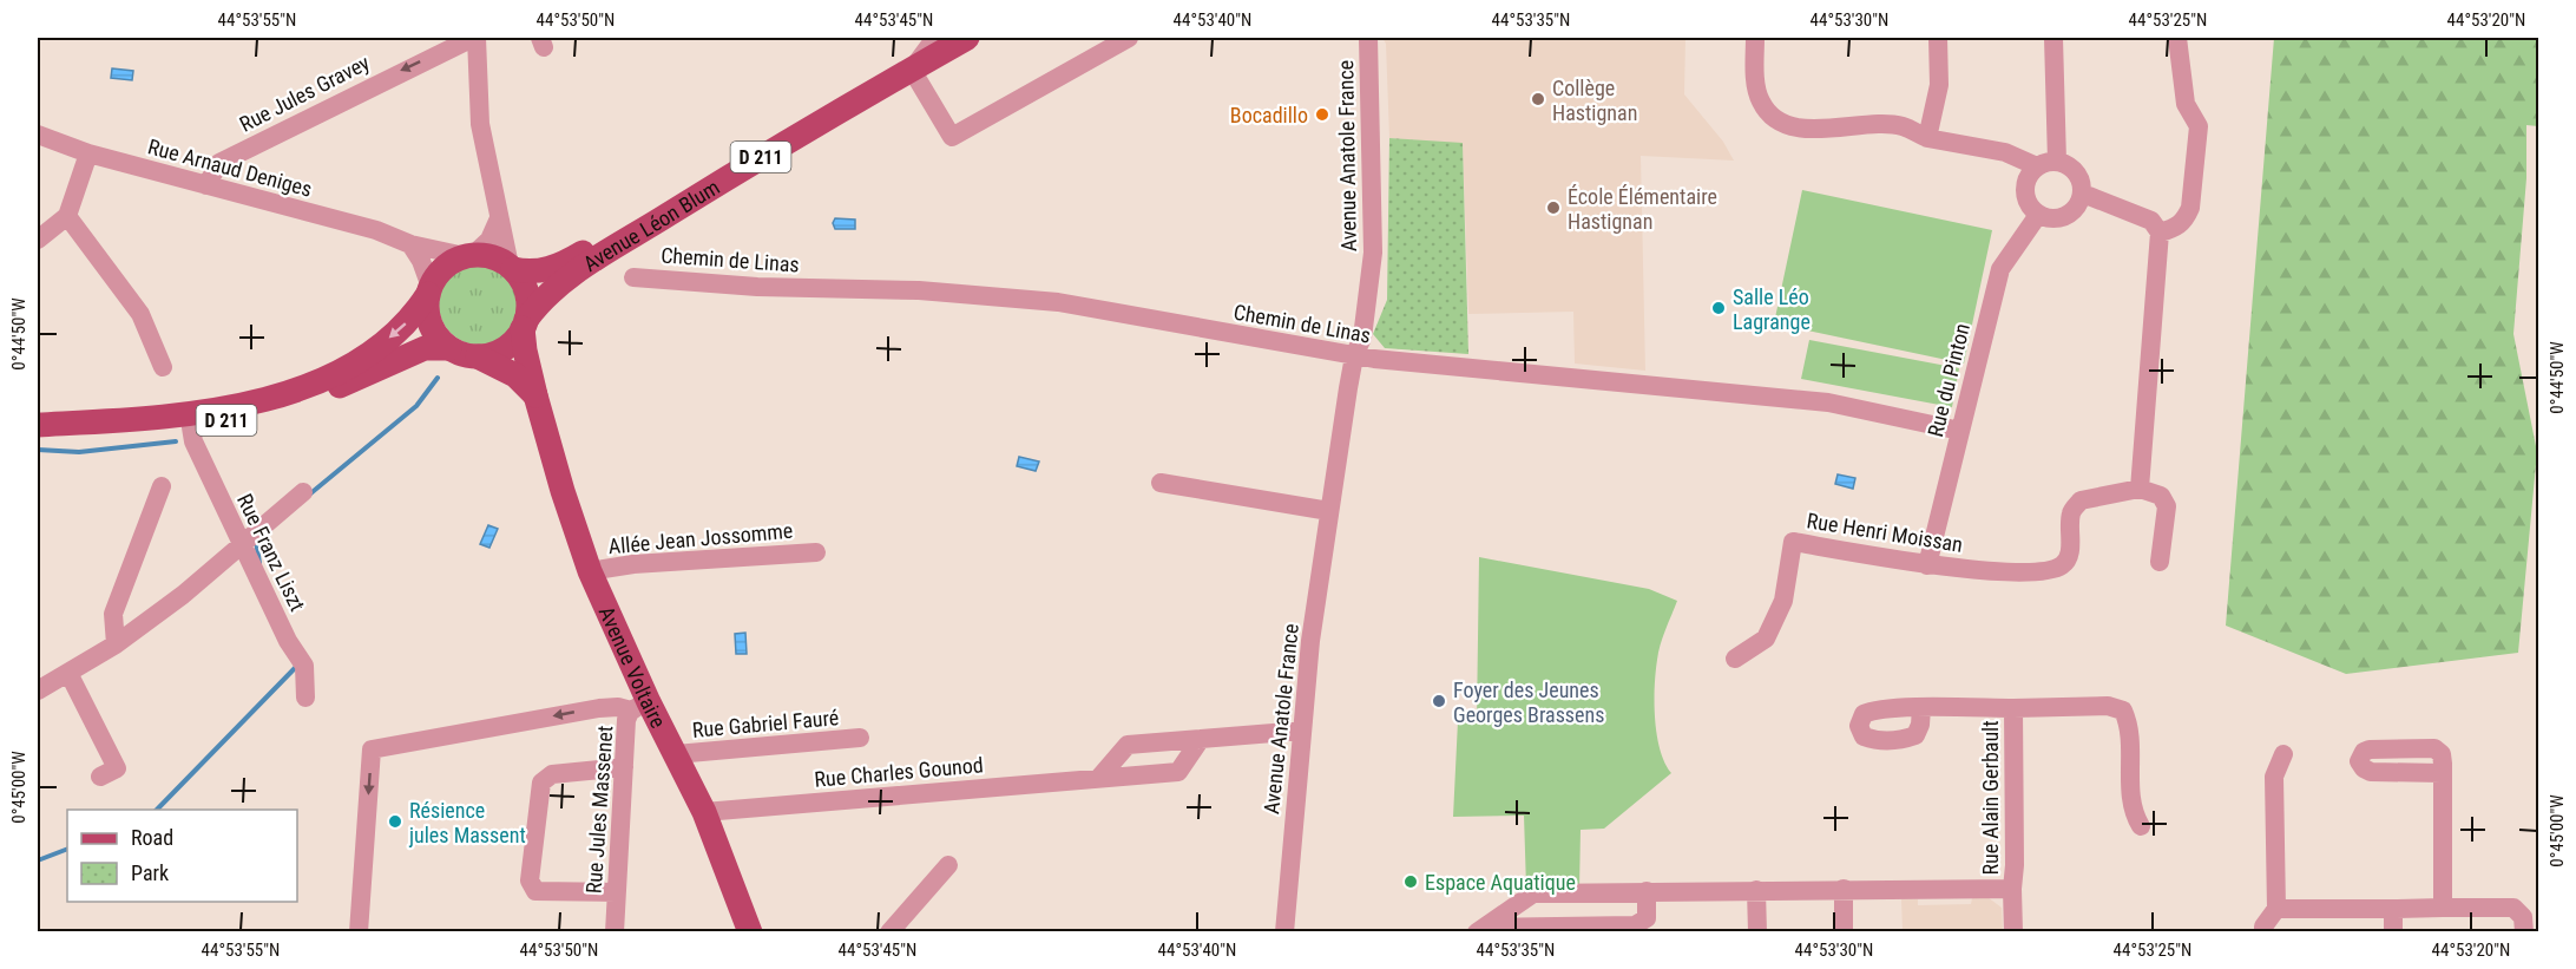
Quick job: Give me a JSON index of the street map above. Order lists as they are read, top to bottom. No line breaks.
{"streets":{"main road":["D 211","Avenue Léon Blum","Avenue Voltaire"],"street":["Rue Jules Gravey","Avenue Anatole France","Rue Arnaud Deniges","Chemin de Linas","Rue du Pinton","Rue Henri Moissan","Allée Jean Jossomme","Rue Franz Liszt","Rue Gabriel Fauré","Rue Charles Gounod","Rue Alain Gerbault","Rue Jules Massenet"]},"crossings":[["Rue Jules Gravey","Rue Arnaud Deniges"],["Avenue Anatole France","Chemin de Linas"],["D 211","Rue Arnaud Deniges"],["D 211","Avenue Léon Blum"],["D 211","Rue Franz Liszt"],["D 211","Avenue Voltaire"],["Rue Arnaud Deniges","Avenue Léon Blum"],["Rue Arnaud Deniges","Avenue Voltaire"],["Avenue Léon Blum","Avenue Voltaire"],["Chemin de Linas","Rue du Pinton"],["Rue du Pinton","Rue Henri Moissan"],["Allée Jean Jossomme","Avenue Voltaire"],["Avenue Voltaire","Rue Gabriel Fauré"],["Avenue Voltaire","Rue Charles Gounod"],["Avenue Voltaire","Rue Jules Massenet"]],"one_way":["Rue Jules Gravey"],"places":["Collège Hastignan","Bocadillo","École Élémentaire Hastignan","Salle Léo Lagrange","Foyer des Jeunes Georges Brassens","Résience jules Massent","Espace Aquatique"],"legend":["Road","Park"],"coordinates":["44°53'55\"N","44°53'50\"N","44°53'45\"N","44°53'40\"N","44°53'35\"N","44°53'30\"N","44°53'25\"N","44°53'20\"N","0°44'50\"W","0°45'00\"W"]}
